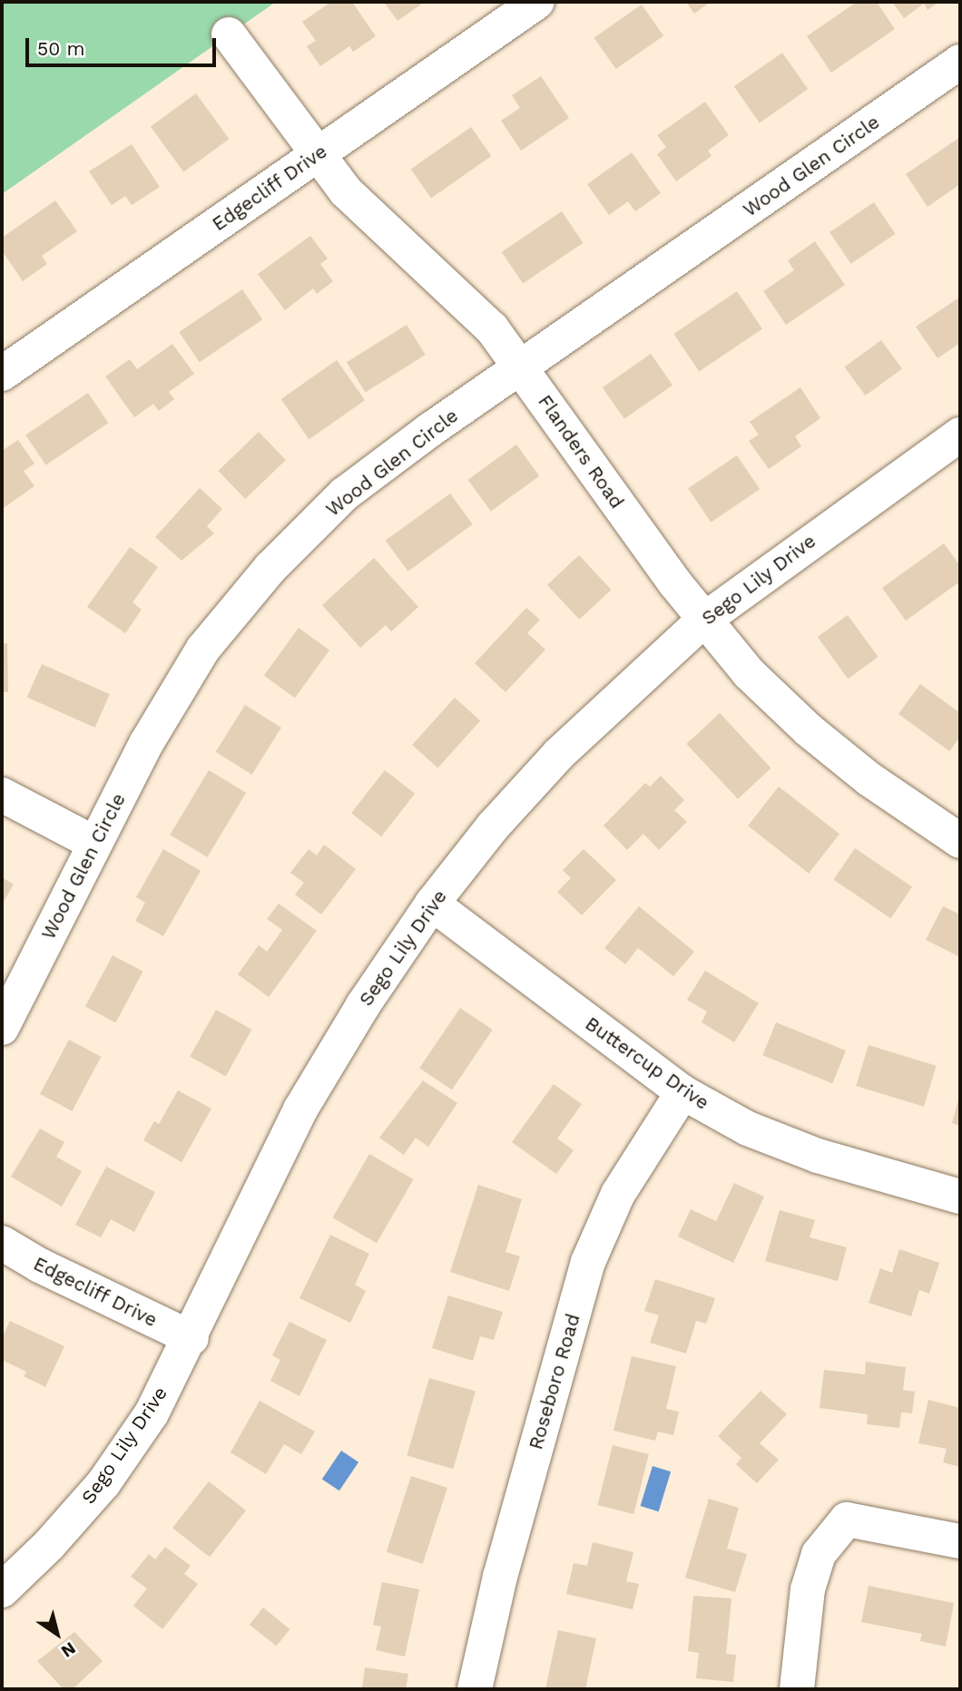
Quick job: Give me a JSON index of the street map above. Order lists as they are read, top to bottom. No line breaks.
{"streets":{"street":["Wood Glen Circle","Edgecliff Drive","Flanders Road","Sego Lily Drive","Buttercup Drive","Roseboro Road"]},"crossings":[["Wood Glen Circle","Flanders Road"],["Edgecliff Drive","Flanders Road"],["Edgecliff Drive","Sego Lily Drive"],["Flanders Road","Sego Lily Drive"],["Sego Lily Drive","Buttercup Drive"],["Buttercup Drive","Roseboro Road"]],"scale_bar":"50 m","north":"bottom right"}
